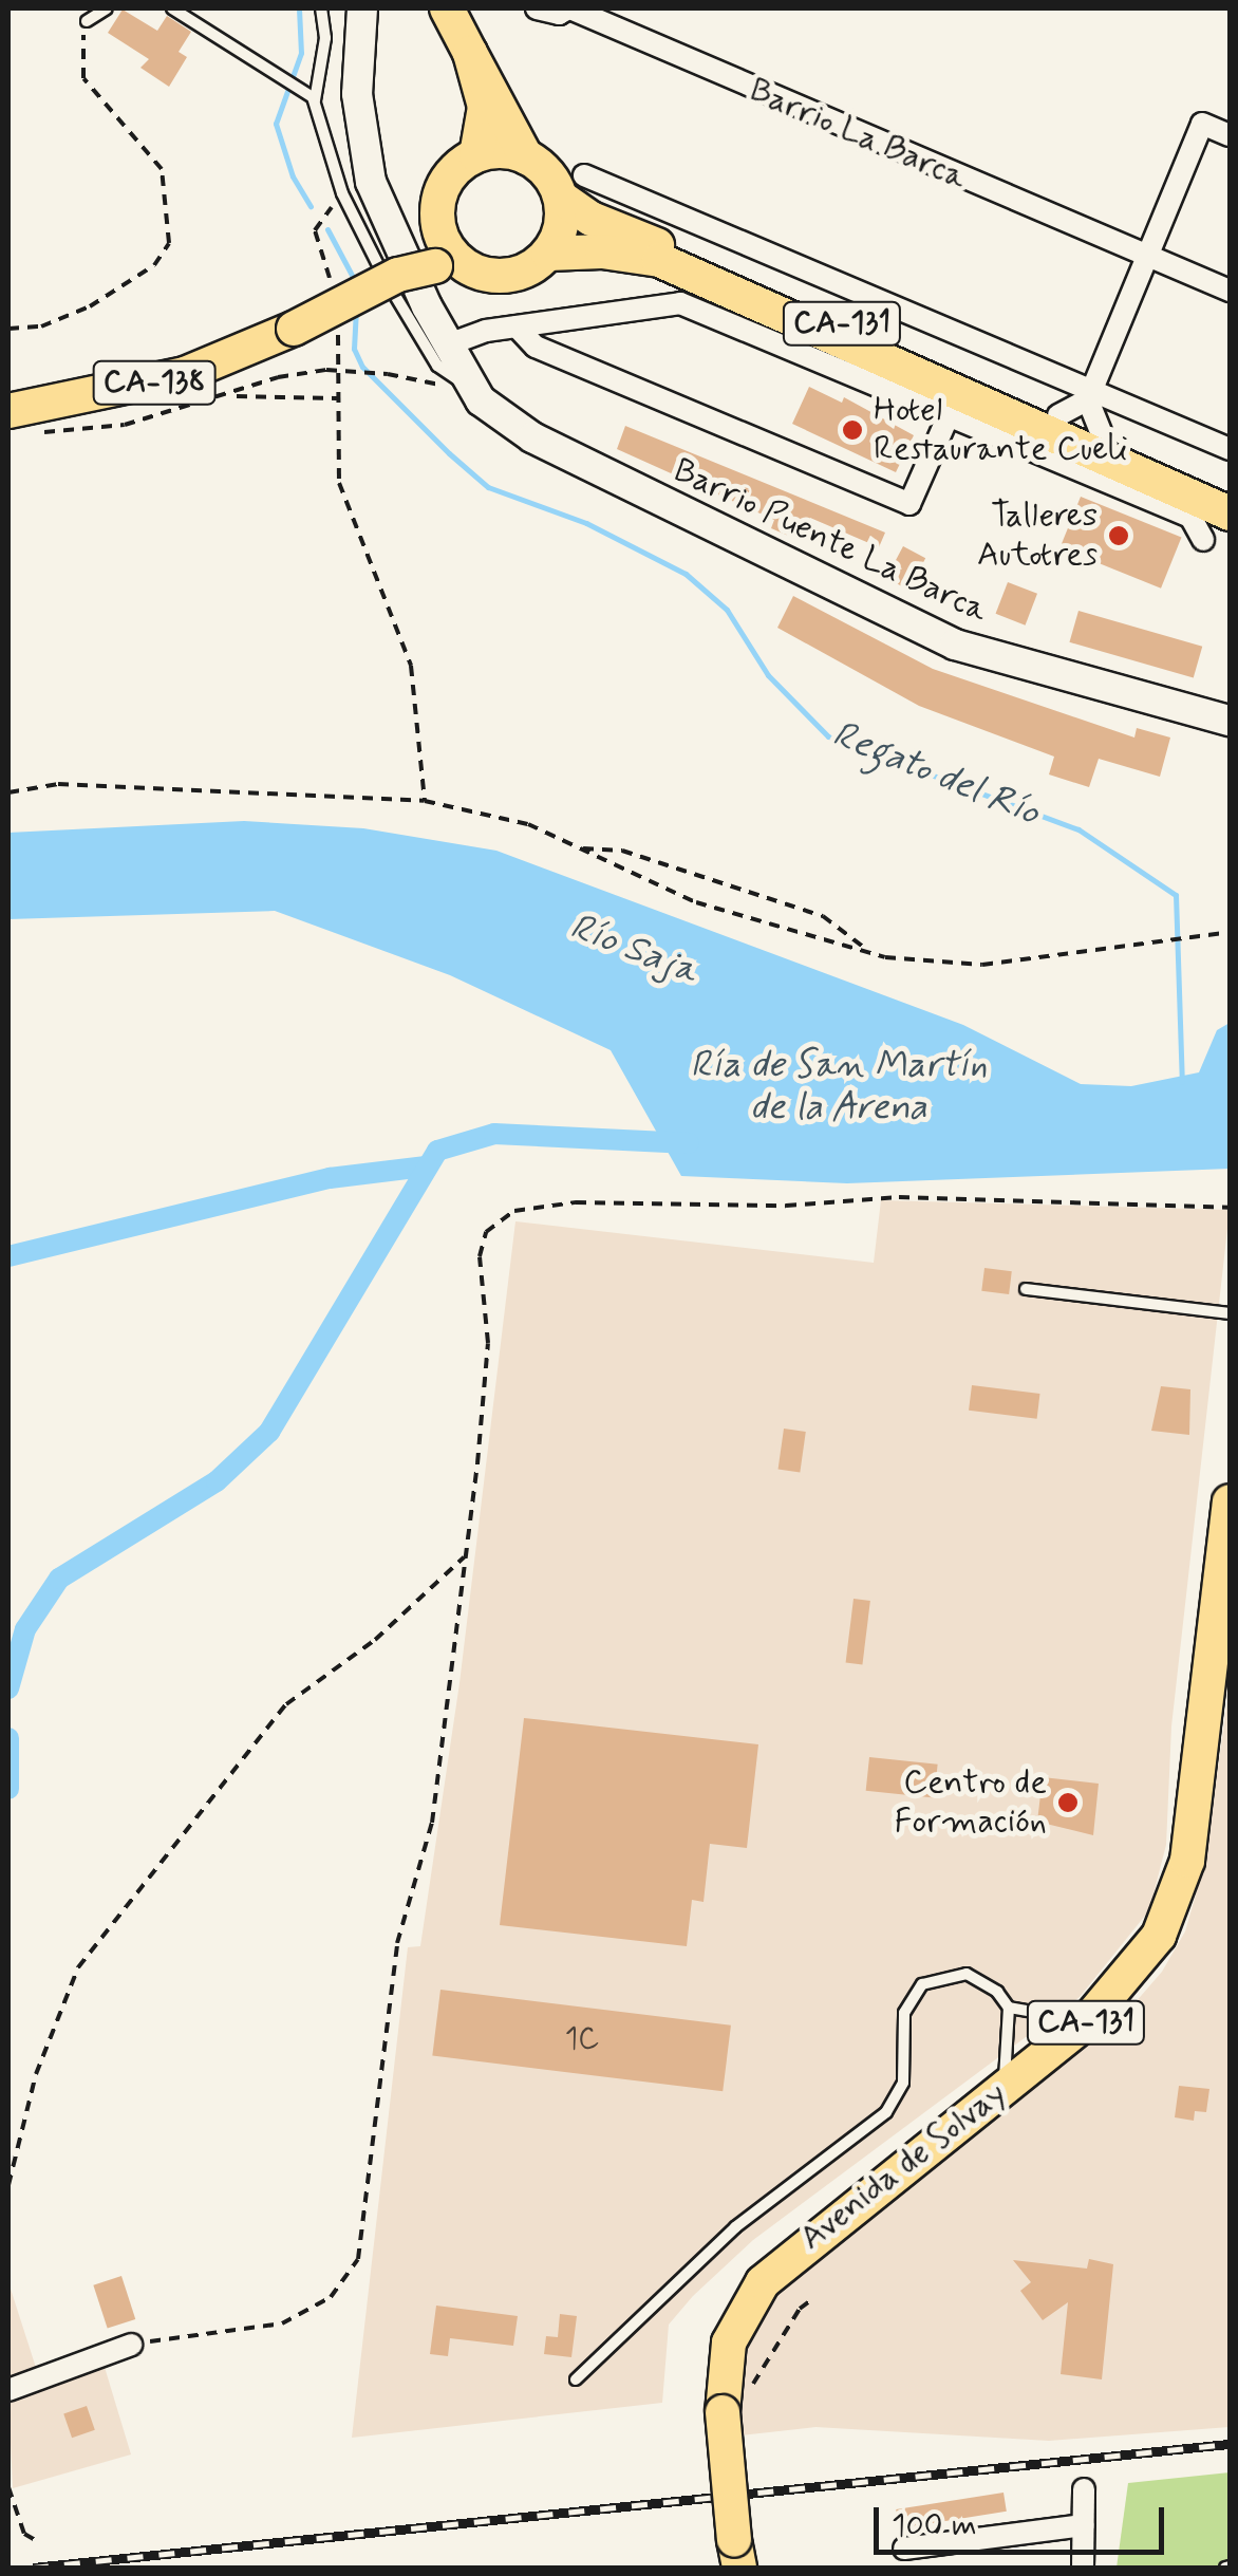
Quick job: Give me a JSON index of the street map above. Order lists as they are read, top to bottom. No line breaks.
{"streets":{"main road":["CA-131","CA-138","Avenida de Solvay"],"street":["Barrio La Barca","Barrio Puente La Barca"]},"crossings":[["CA-131","CA-138"],["CA-131","Barrio Puente La Barca"]],"water":["Regato del Río","Río Saja","Ría de San Martín de la Arena"],"places":["Hotel Restaurante Cueli","Talleres Autotres","Centro de Formación"],"house_numbers":["1C"],"scale_bar":"100 m"}
